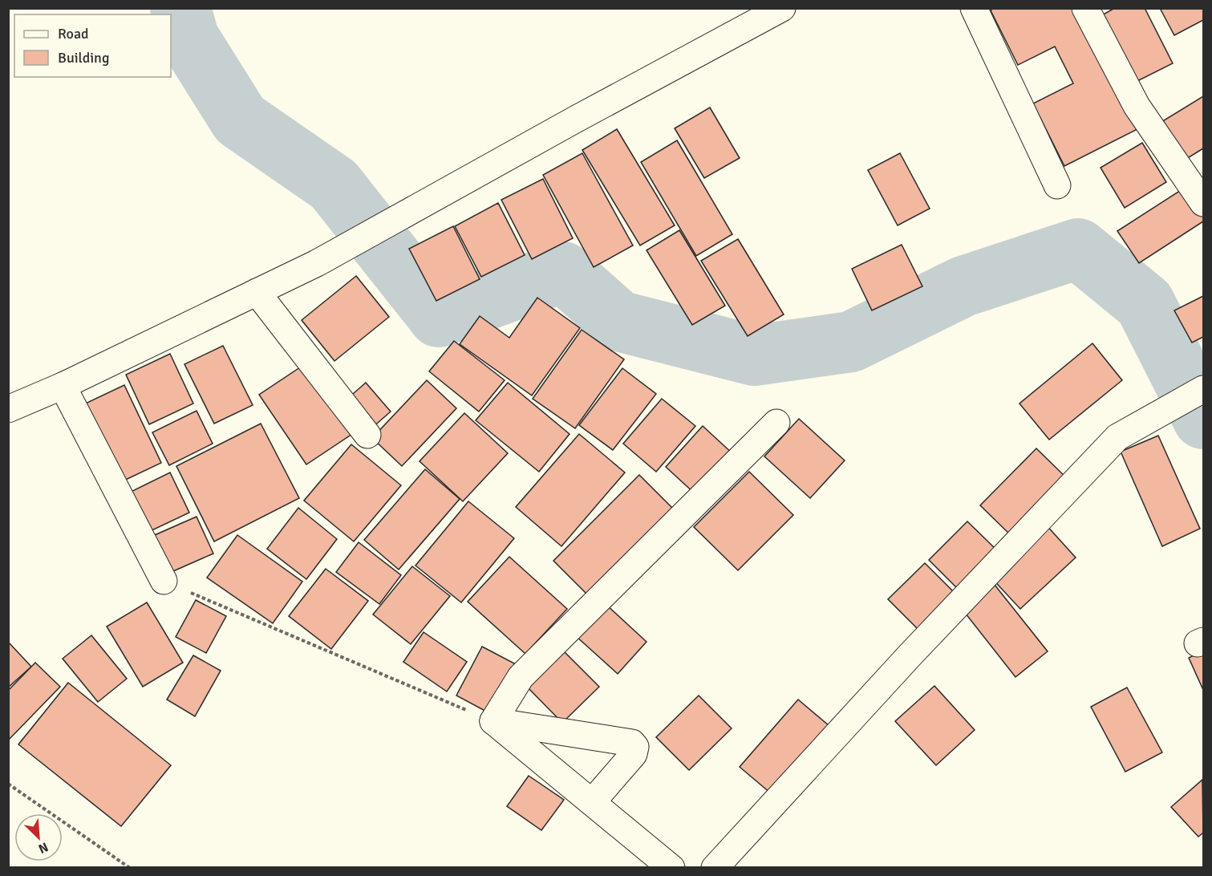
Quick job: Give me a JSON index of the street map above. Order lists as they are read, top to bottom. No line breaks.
{"legend":["Road","Building"],"north":"bottom right"}
